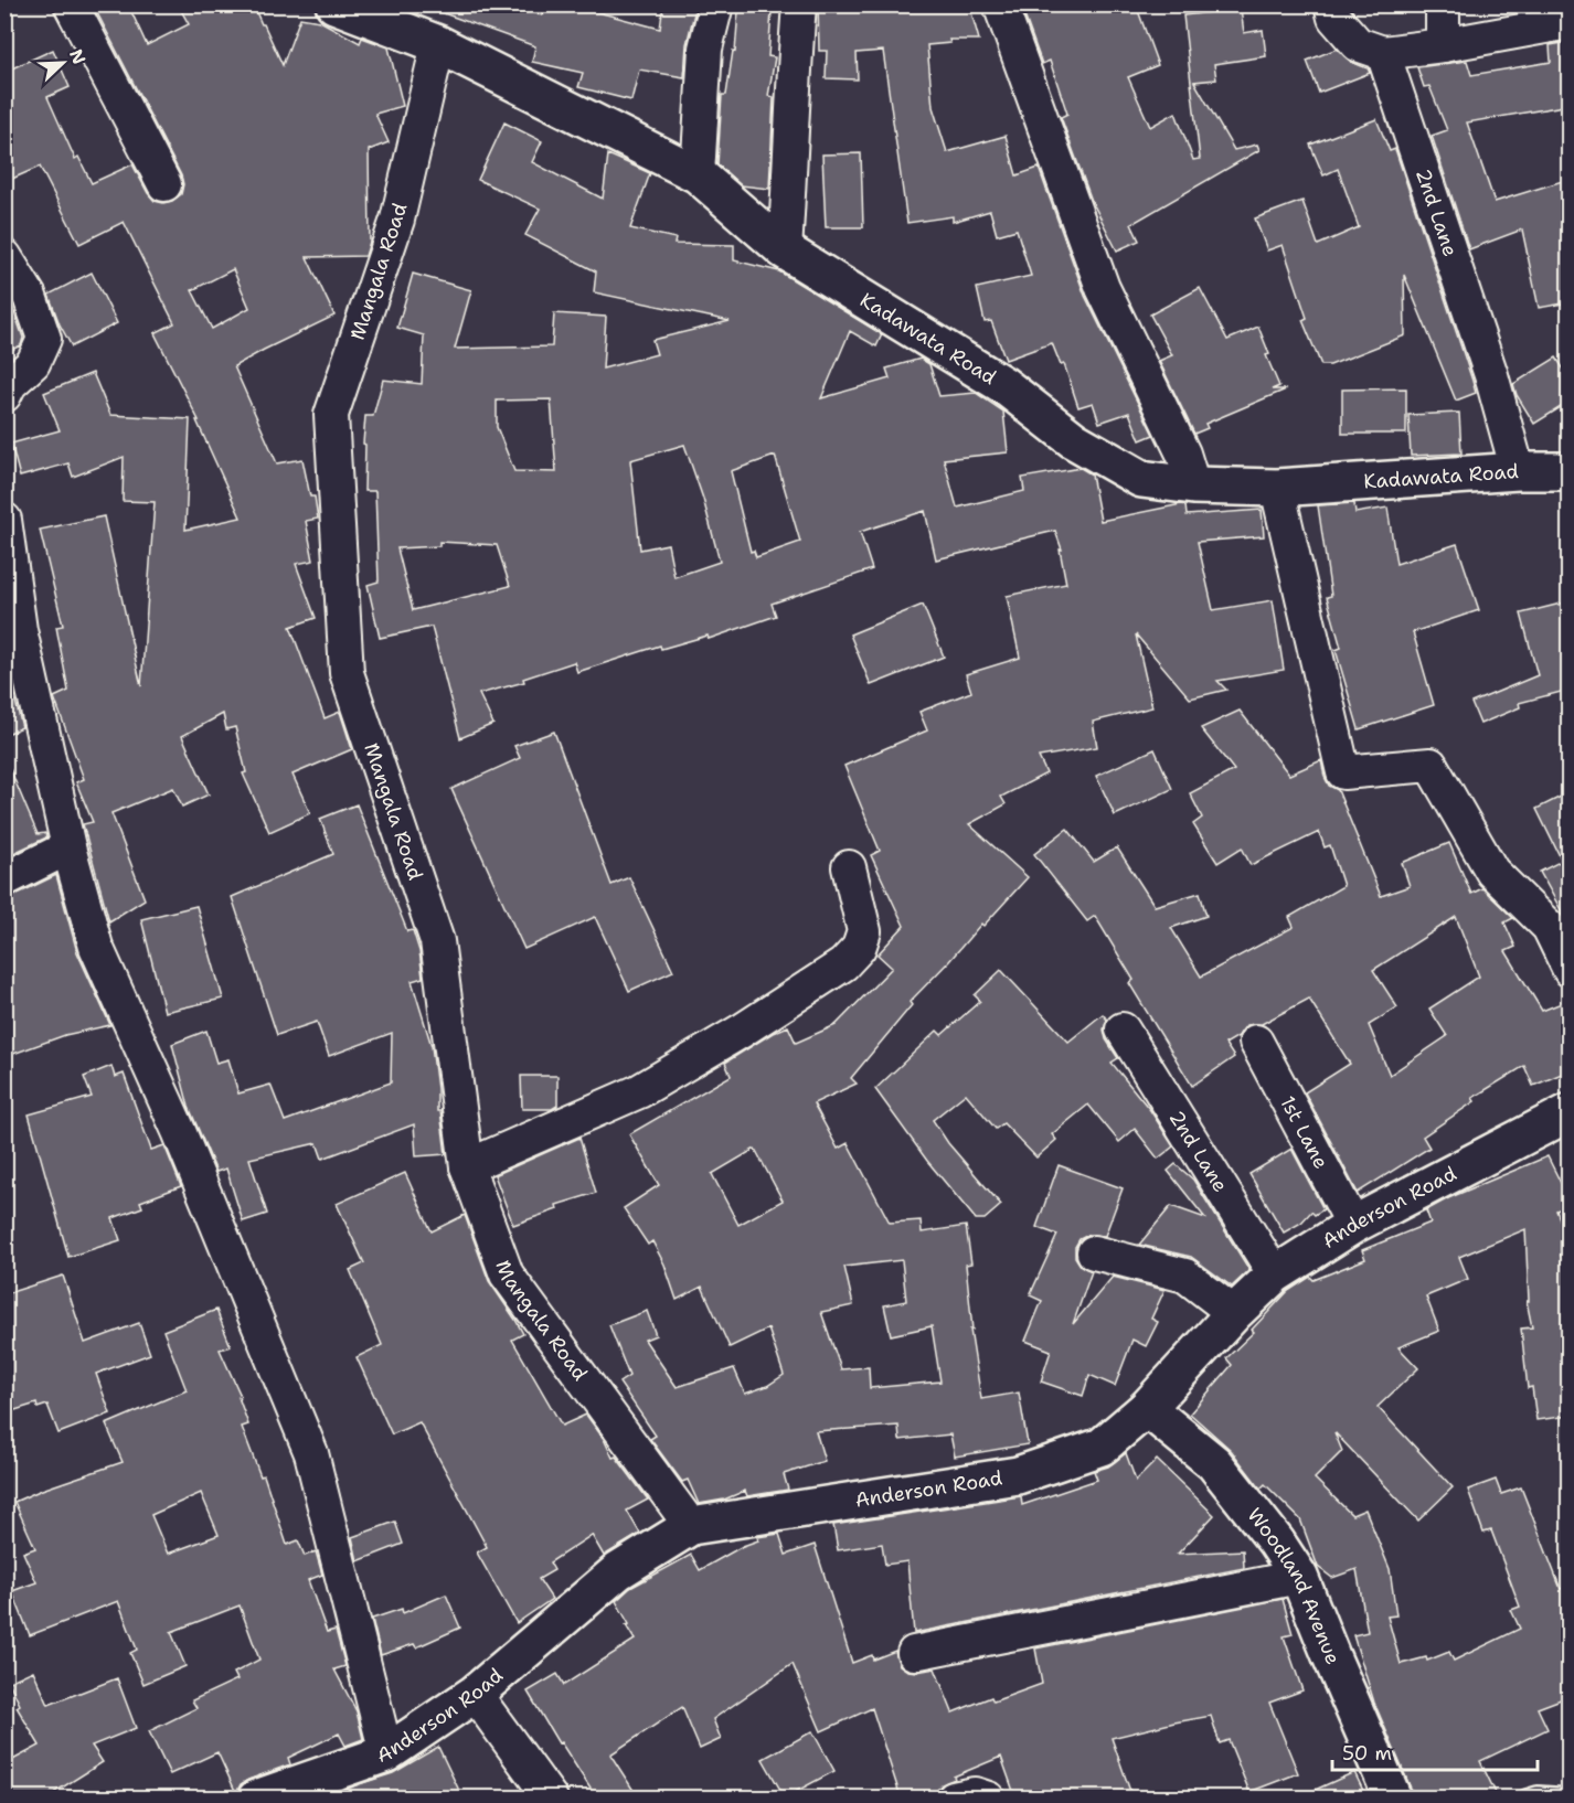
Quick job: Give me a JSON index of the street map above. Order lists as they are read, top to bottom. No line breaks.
{"streets":{"street":["2nd Lane","Mangala Road","Kadawata Road","1st Lane","Anderson Road","Woodland Avenue"]},"crossings":[["2nd Lane","Kadawata Road"],["2nd Lane","Anderson Road"],["Mangala Road","Kadawata Road"],["Mangala Road","Anderson Road"],["1st Lane","Anderson Road"],["Anderson Road","Woodland Avenue"]],"scale_bar":"50 m","north":"top right"}
